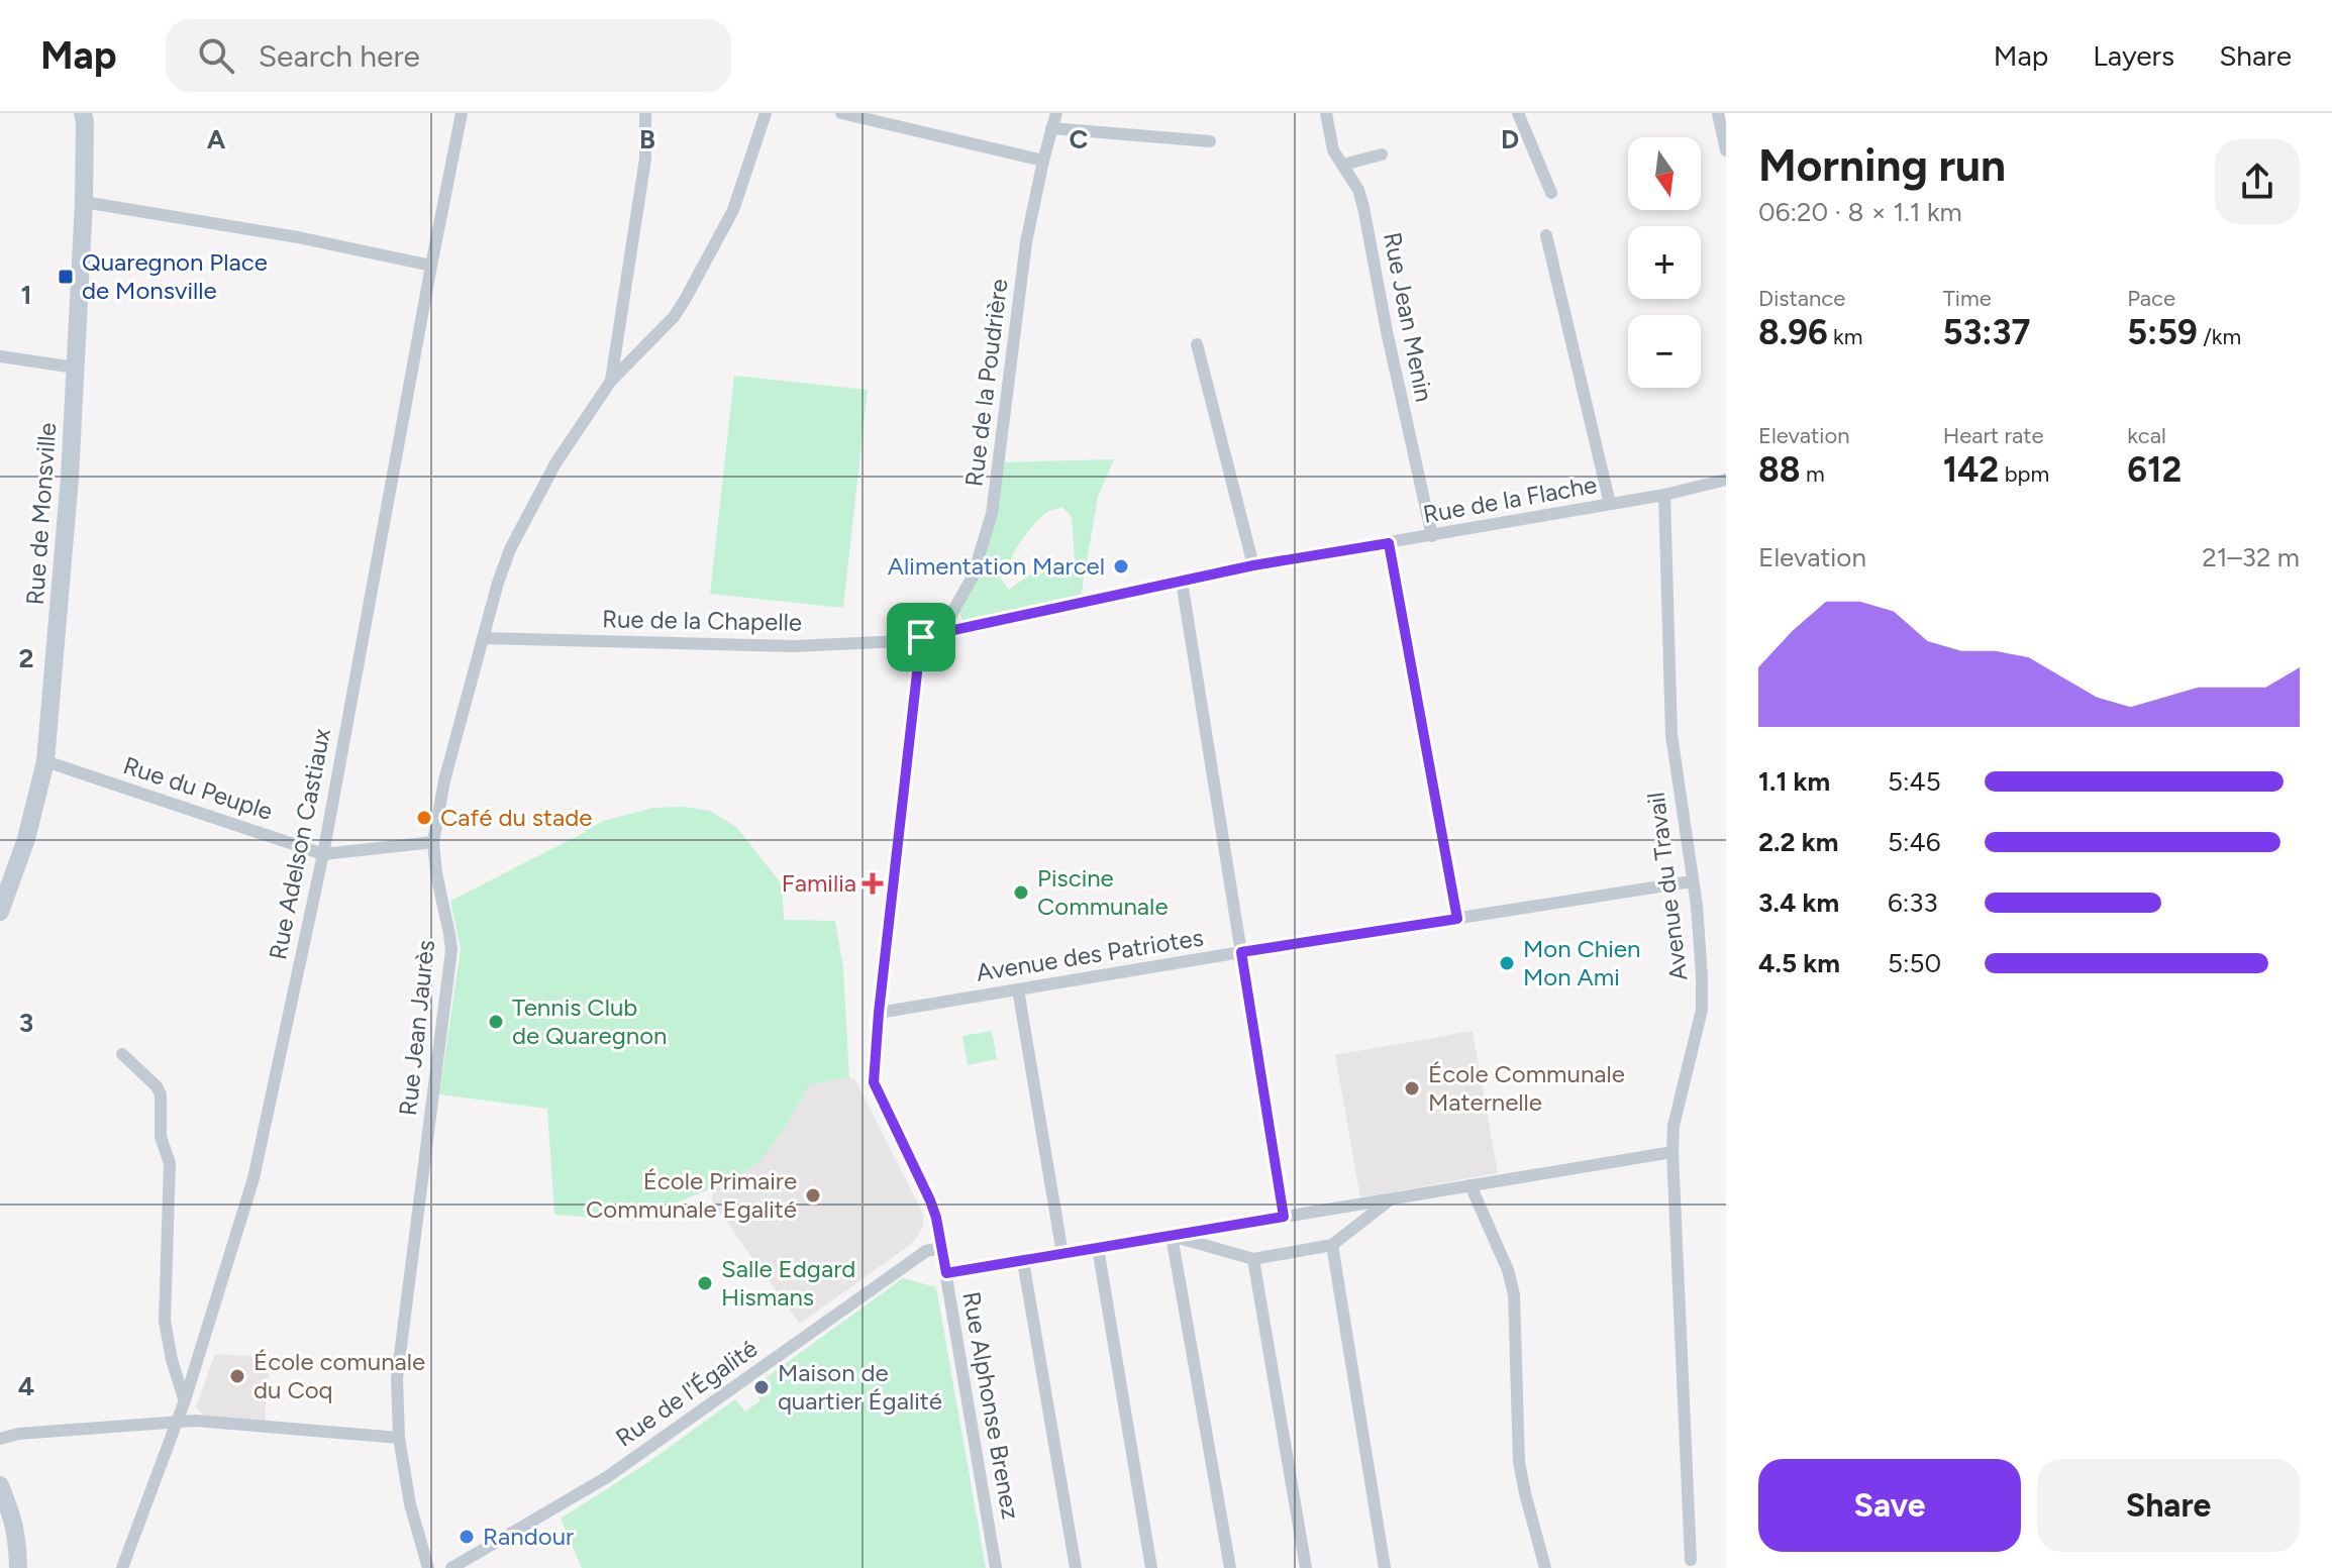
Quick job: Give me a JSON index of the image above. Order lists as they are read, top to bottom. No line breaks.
{"streets":{"street":["Rue Jean Menin","Rue de la Poudrière","Rue de la Flache","Rue de Monsville","Rue de la Chapelle","Rue du Peuple","Rue Adelson Castiaux","Avenue du Travail","Avenue des Patriotes","Rue Jean Jaurès","Rue de l'Égalité","Rue Alphonse Brenez"]},"crossings":[["Rue Jean Menin","Rue de la Flache"],["Rue de la Poudrière","Rue de la Flache"],["Rue de la Flache","Rue de la Chapelle"],["Rue de la Flache","Avenue du Travail"],["Rue de la Flache","Rue Alphonse Brenez"],["Rue de Monsville","Rue du Peuple"],["Rue de la Chapelle","Rue Jean Jaurès"],["Rue de la Chapelle","Rue Alphonse Brenez"],["Rue du Peuple","Rue Adelson Castiaux"],["Rue du Peuple","Rue Jean Jaurès"],["Avenue du Travail","Avenue des Patriotes"],["Avenue des Patriotes","Rue Alphonse Brenez"],["Rue de l'Égalité","Rue Alphonse Brenez"]],"places":{"transit":["Quaregnon Place de Monsville"],"other":["Alimentation Marcel","Café du stade","Piscine Communale","Mon Chien Mon Ami","Tennis Club de Quaregnon","École Communale Maternelle","École Primaire Communale Egalité","Salle Edgard Hismans","École comunale du Coq","Maison de quartier Égalité","Randour"],"health":["Familia"]},"north":"bottom","page":{"header":"Map","search":"Search here","nav":["Map","Layers","Share"],"heading":["Morning run","06:20 · 8 × 1.1 km"],"map_buttons":["+","−"],"stats":[["Distance","8.96 km"],["Time","53:37"],["Pace","5:59 /km"],["Elevation","88 m"],["Heart rate","142 bpm"],["kcal","612"]],"chart":["Elevation","21–32 m"],"list":[{"name":"1.1 km","note":"5:45"},{"name":"2.2 km","note":"5:46"},{"name":"3.4 km","note":"6:33"},{"name":"4.5 km","note":"5:50"}],"buttons":["Save","Share"]},"grid":{"columns":["A","B","C","D"],"rows":["1","2","3","4"]}}
